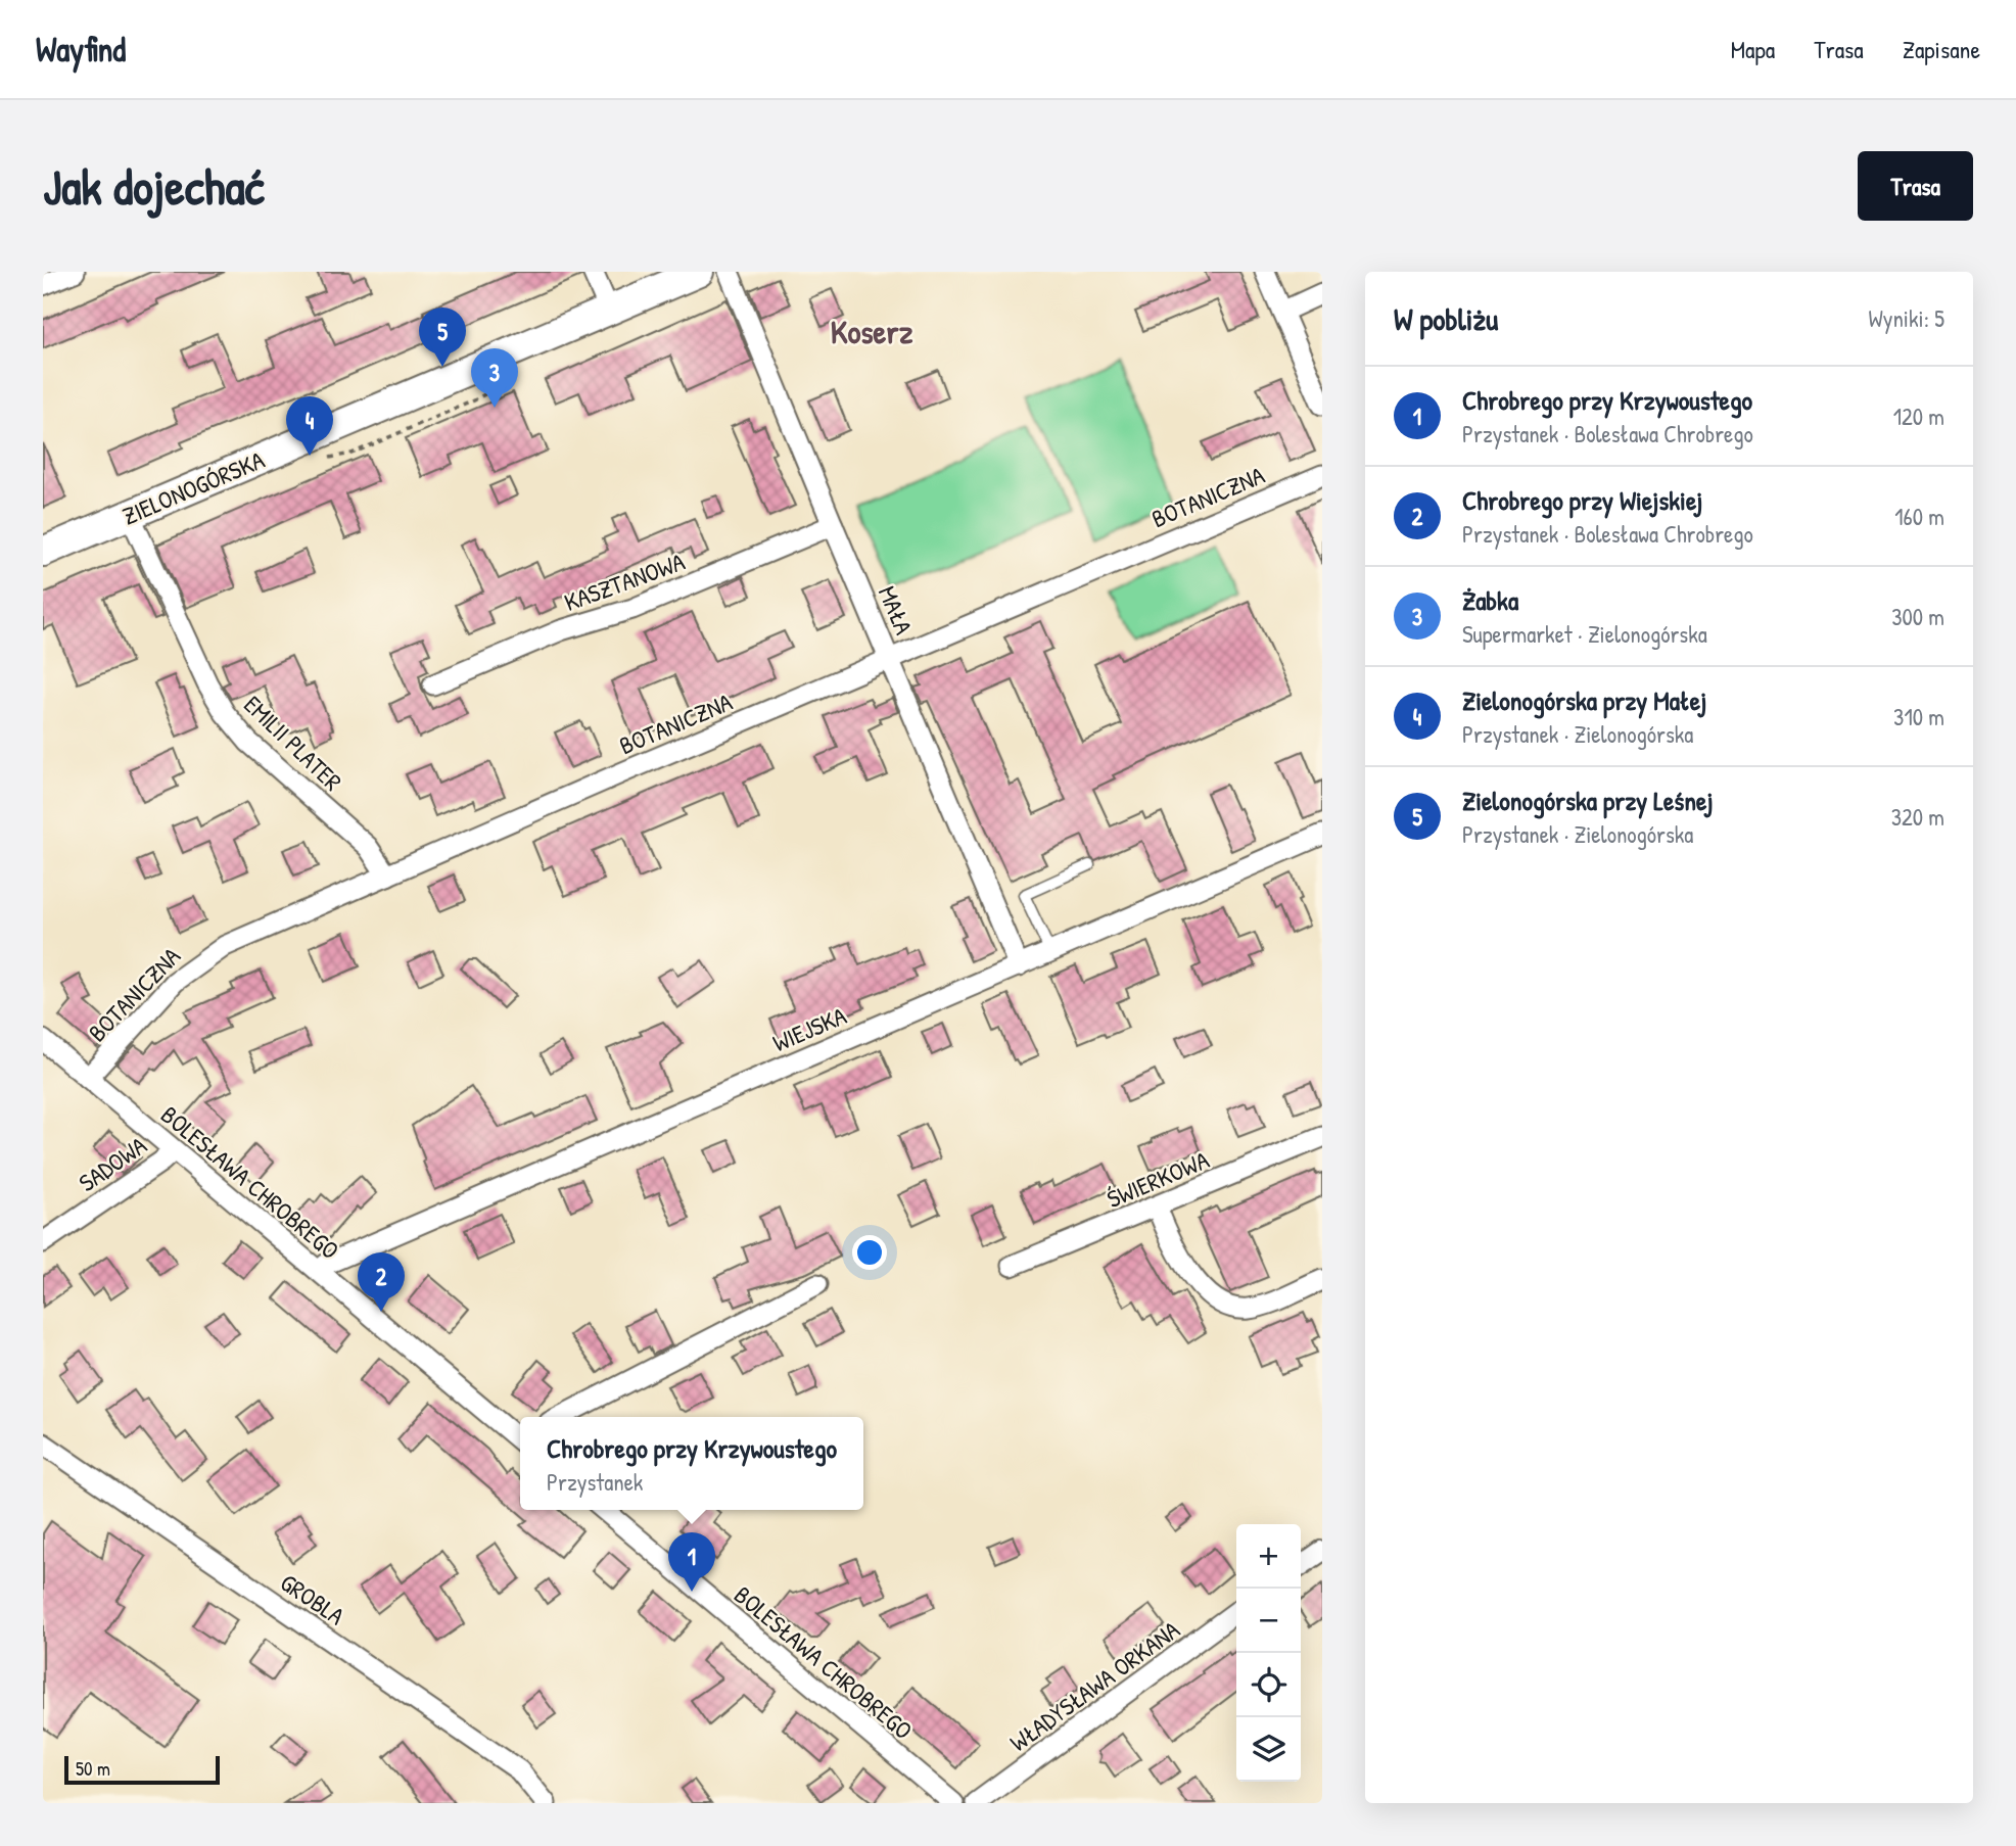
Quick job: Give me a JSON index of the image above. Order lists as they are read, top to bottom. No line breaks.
{"streets":{"street":["ZIELONOGÓRSKA","BOTANICZNA","KASZTANOWA","MAŁA","EMILII PLATER","WIEJSKA","SADOWA","ŚWIERKOWA","BOLESŁAWA CHROBREGO","GROBLA","WŁADYSŁAWA ORKANA"]},"crossings":[["ZIELONOGÓRSKA","EMILII PLATER"],["BOTANICZNA","MAŁA"],["BOTANICZNA","EMILII PLATER"],["BOTANICZNA","BOLESŁAWA CHROBREGO"],["KASZTANOWA","MAŁA"],["MAŁA","WIEJSKA"],["WIEJSKA","BOLESŁAWA CHROBREGO"],["SADOWA","BOLESŁAWA CHROBREGO"]],"districts":["Koserz"],"scale_bar":"50 m","page":{"header":"Wayfind","nav":["Mapa","Trasa","Zapisane"],"buttons":"Trasa","title":"Jak dojechać","heading":["W pobliżu","Wyniki: 5"],"pins":["5","3","4","2","1"],"list":[{"mark":"1","name":"Chrobrego przy Krzywoustego","note":"Przystanek · Bolesława Chrobrego","value":"120 m"},{"mark":"2","name":"Chrobrego przy Wiejskiej","note":"Przystanek · Bolesława Chrobrego","value":"160 m"},{"mark":"3","name":"Żabka","note":"Supermarket · Zielonogórska","value":"300 m"},{"mark":"4","name":"Zielonogórska przy Małej","note":"Przystanek · Zielonogórska","value":"310 m"},{"mark":"5","name":"Zielonogórska przy Leśnej","note":"Przystanek · Zielonogórska","value":"320 m"}],"popup":["Chrobrego przy Krzywoustego","Przystanek"],"map_buttons":["+","−"],"scale":"50 m"}}
